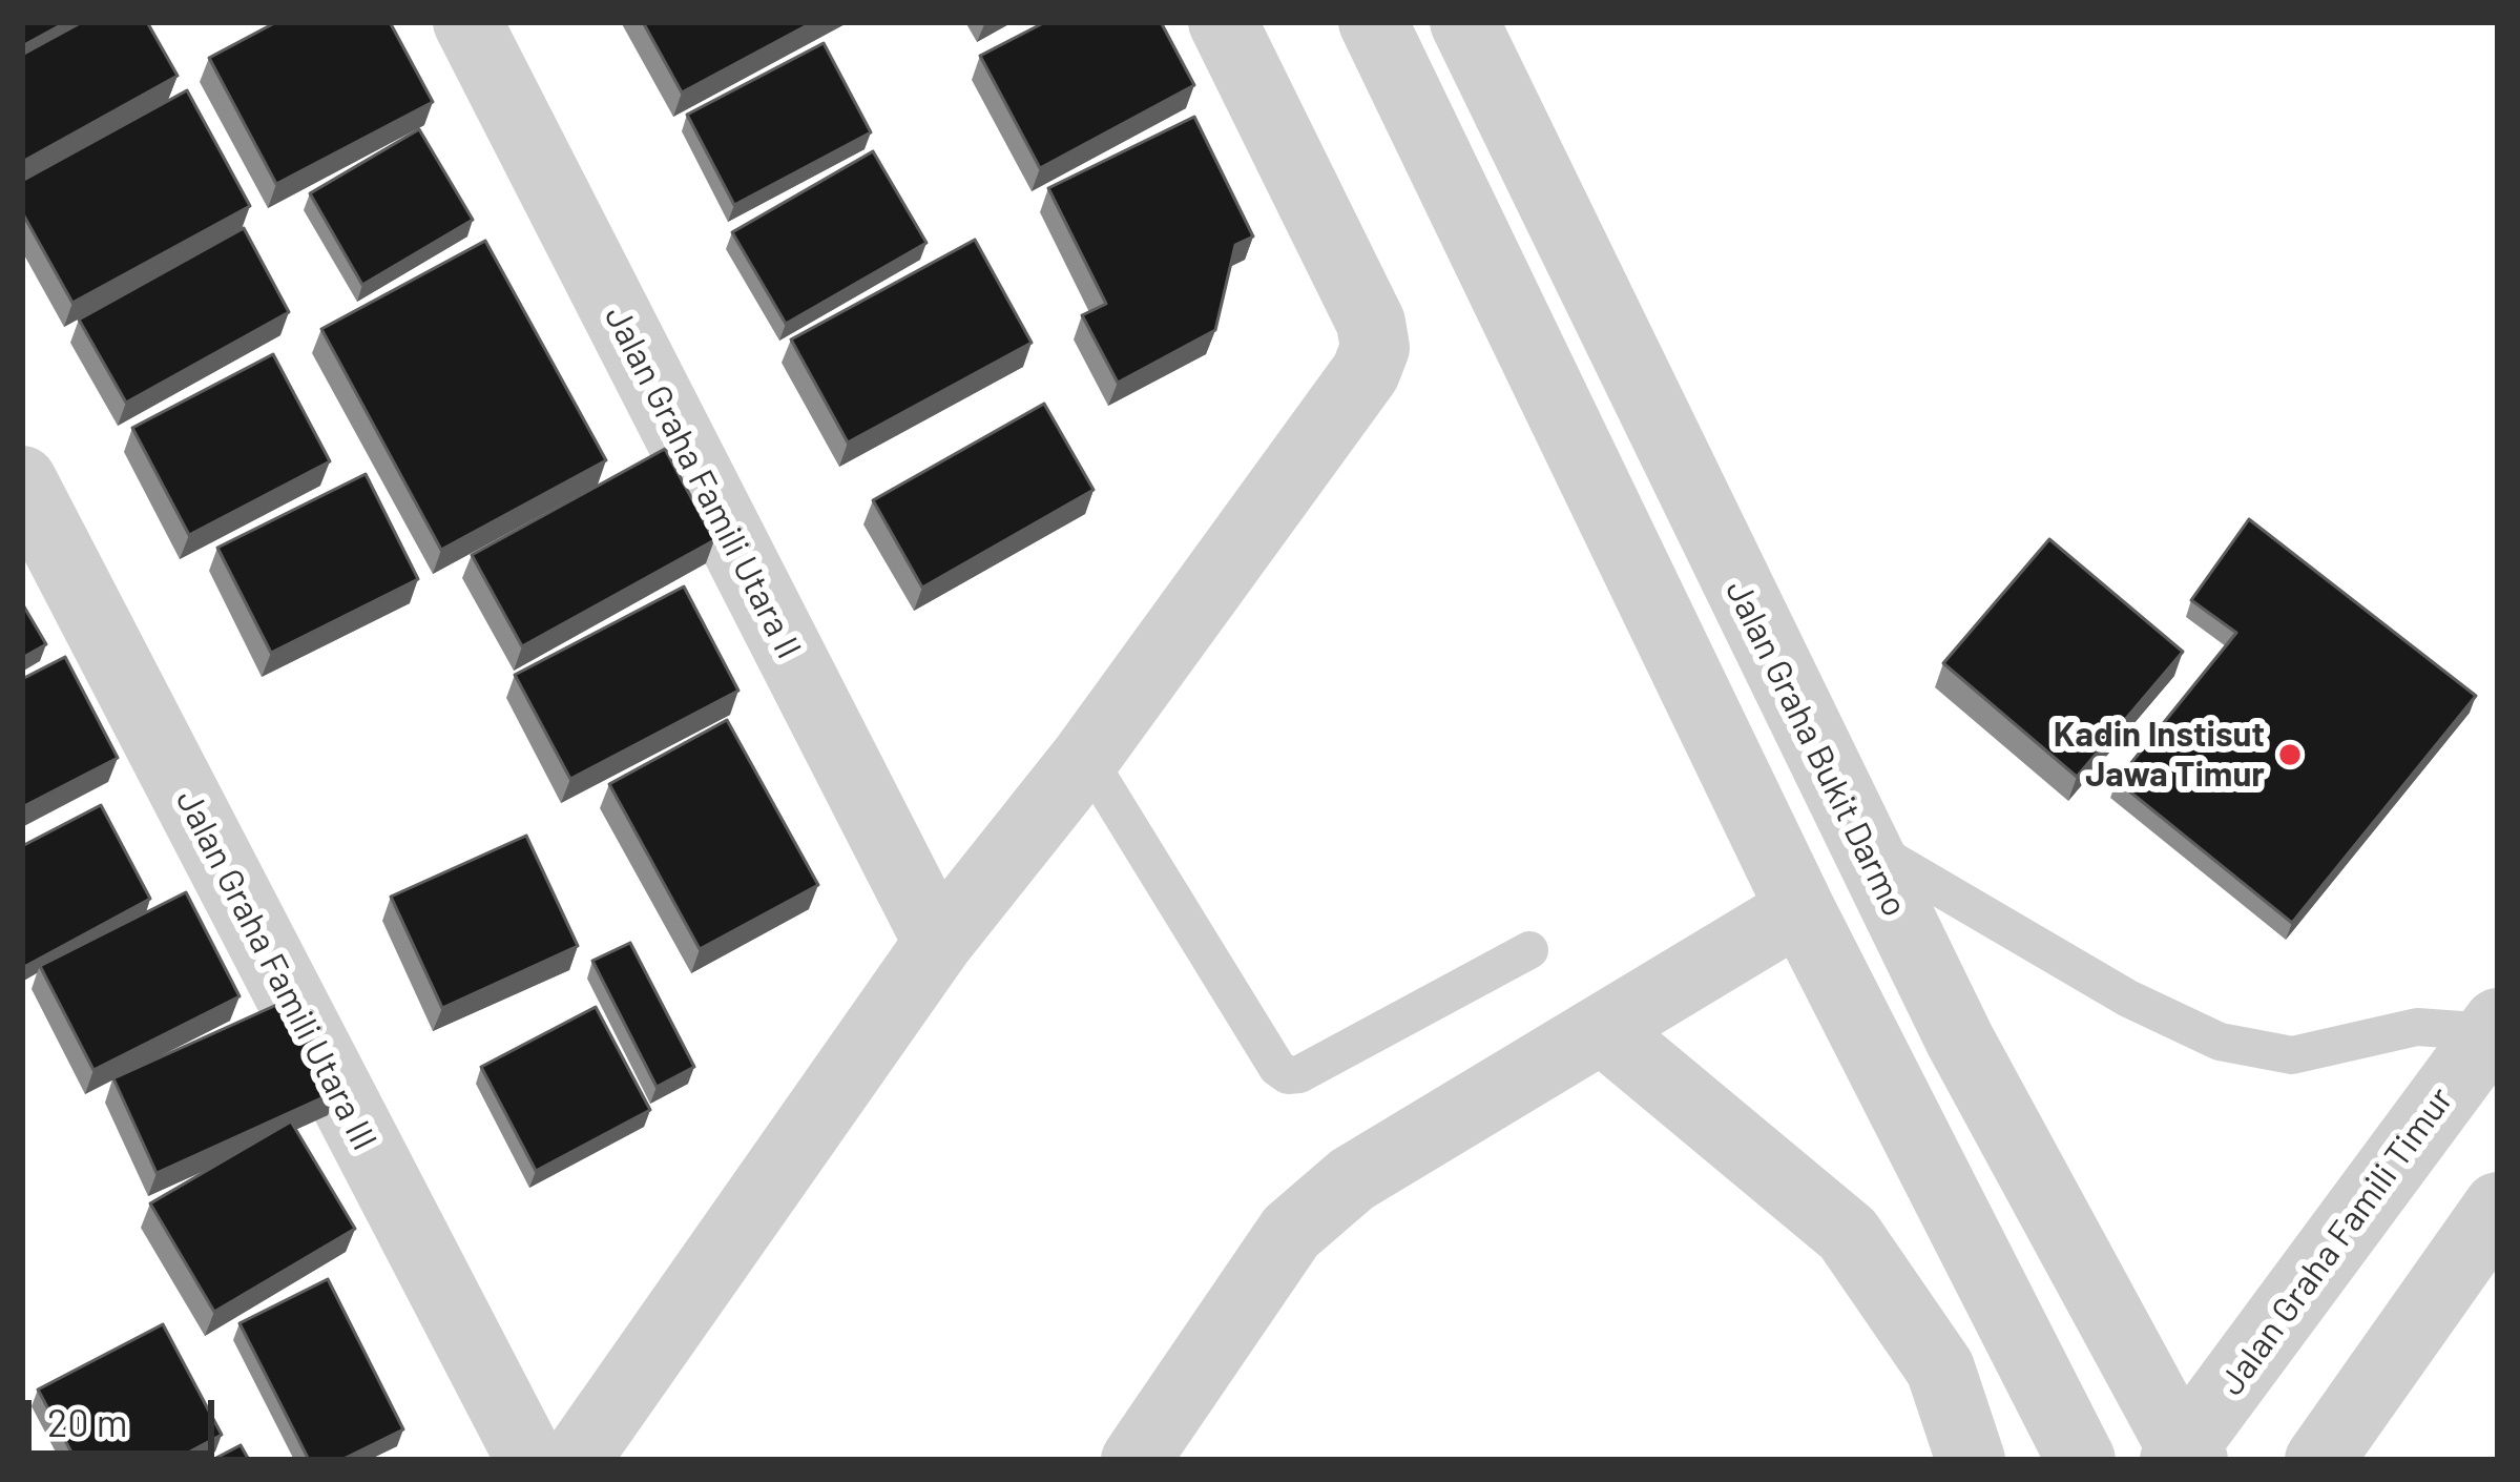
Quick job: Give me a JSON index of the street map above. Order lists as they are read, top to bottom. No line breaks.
{"streets":{"street":["Jalan Graha Famili Utara II","Jalan Graha Bukit Darmo","Jalan Graha Famili Utara III","Jalan Graha Famili Timur"]},"crossings":[["Jalan Graha Bukit Darmo","Jalan Graha Famili Timur"]],"places":["Kadin Instisut Jawa Timur"],"scale_bar":"20 m"}
